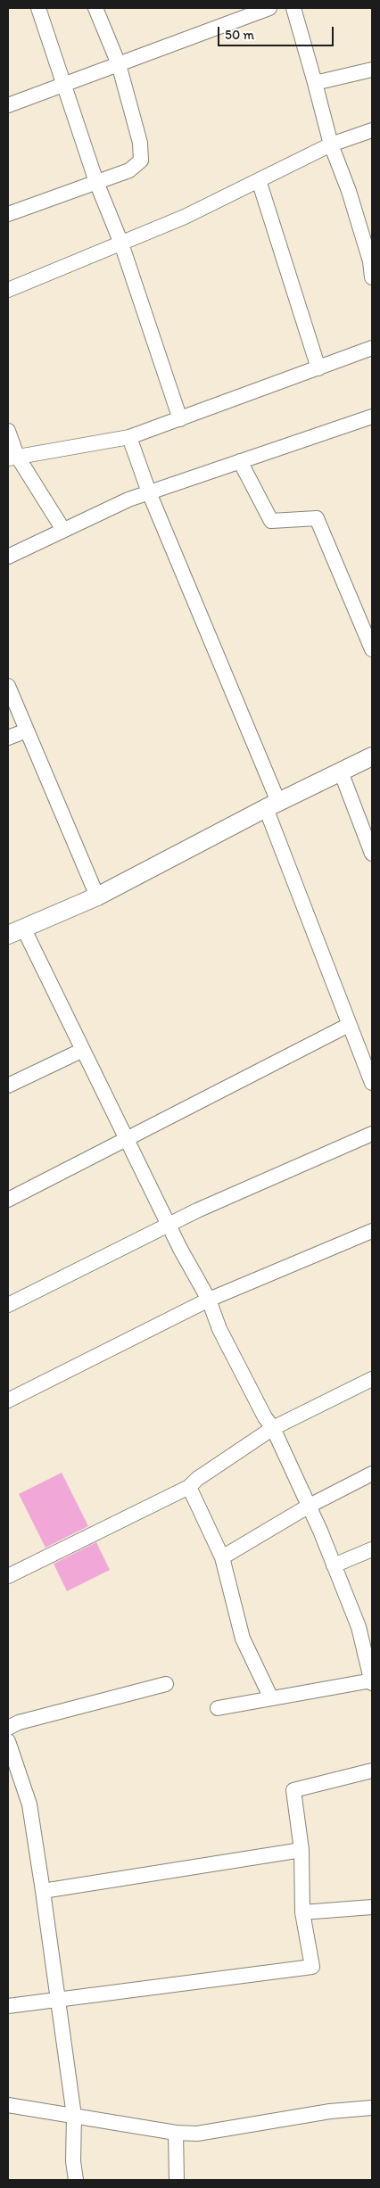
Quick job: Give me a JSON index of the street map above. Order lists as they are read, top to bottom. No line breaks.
{"scale_bar":"50 m"}
